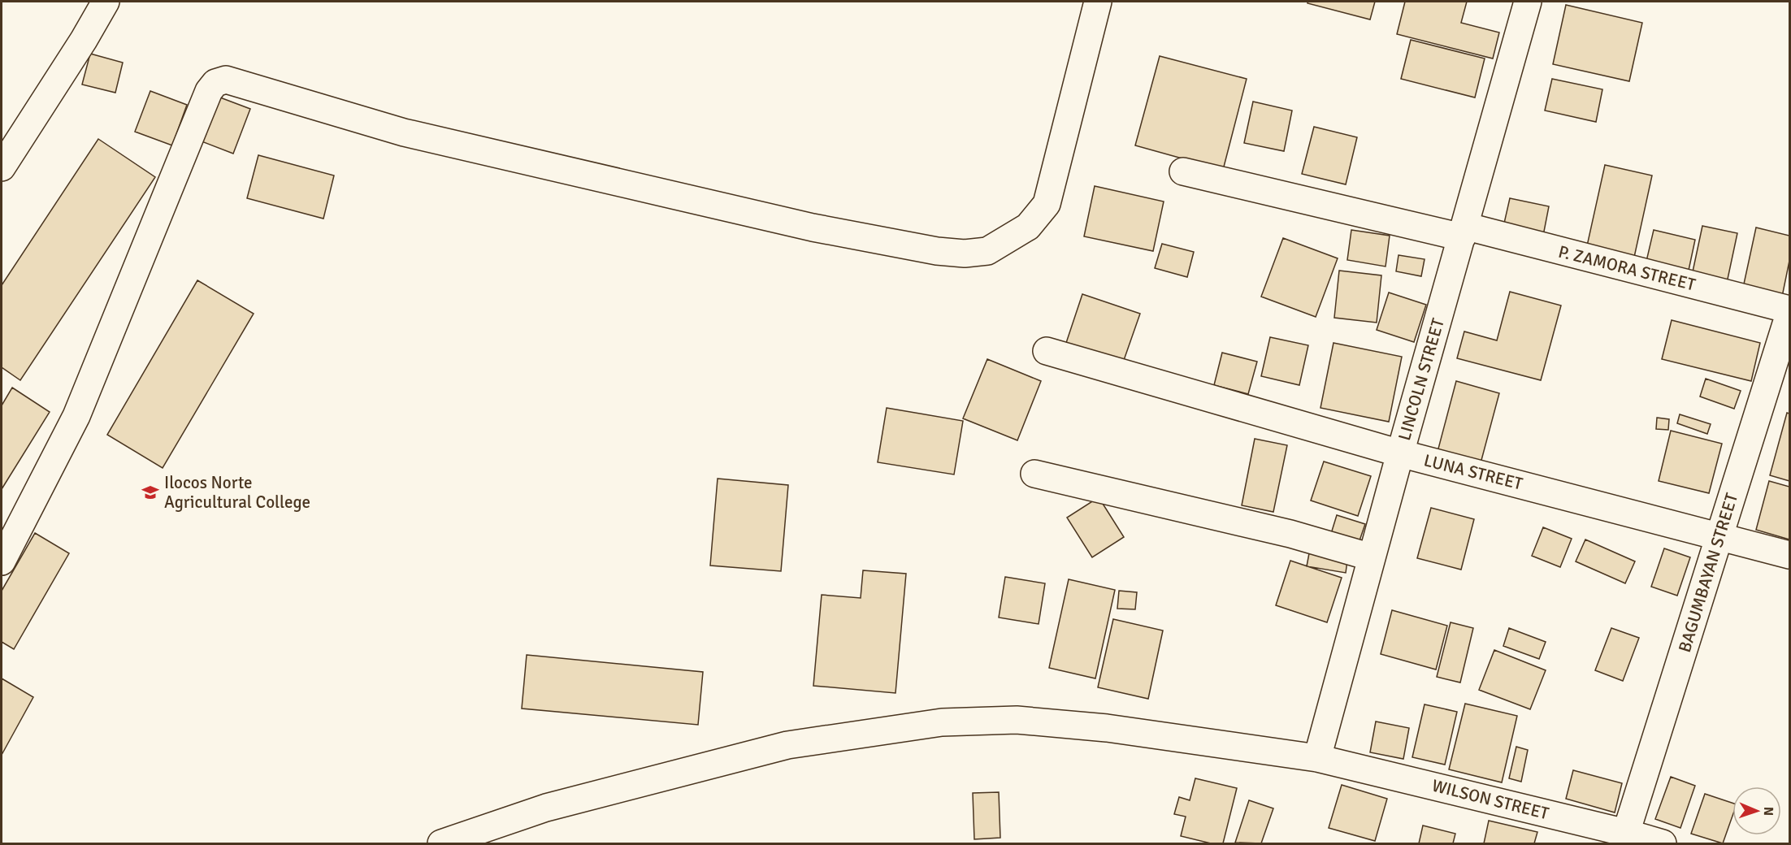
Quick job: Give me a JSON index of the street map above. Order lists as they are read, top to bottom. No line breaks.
{"streets":{"street":["P. ZAMORA STREET","LINCOLN STREET","LUNA STREET","BAGUMBAYAN STREET","WILSON STREET"]},"crossings":[["P. ZAMORA STREET","LINCOLN STREET"],["LINCOLN STREET","LUNA STREET"],["LINCOLN STREET","WILSON STREET"],["LUNA STREET","BAGUMBAYAN STREET"],["BAGUMBAYAN STREET","WILSON STREET"]],"places":{"school or university":["Ilocos Norte Agricultural College"]},"north":"right"}
